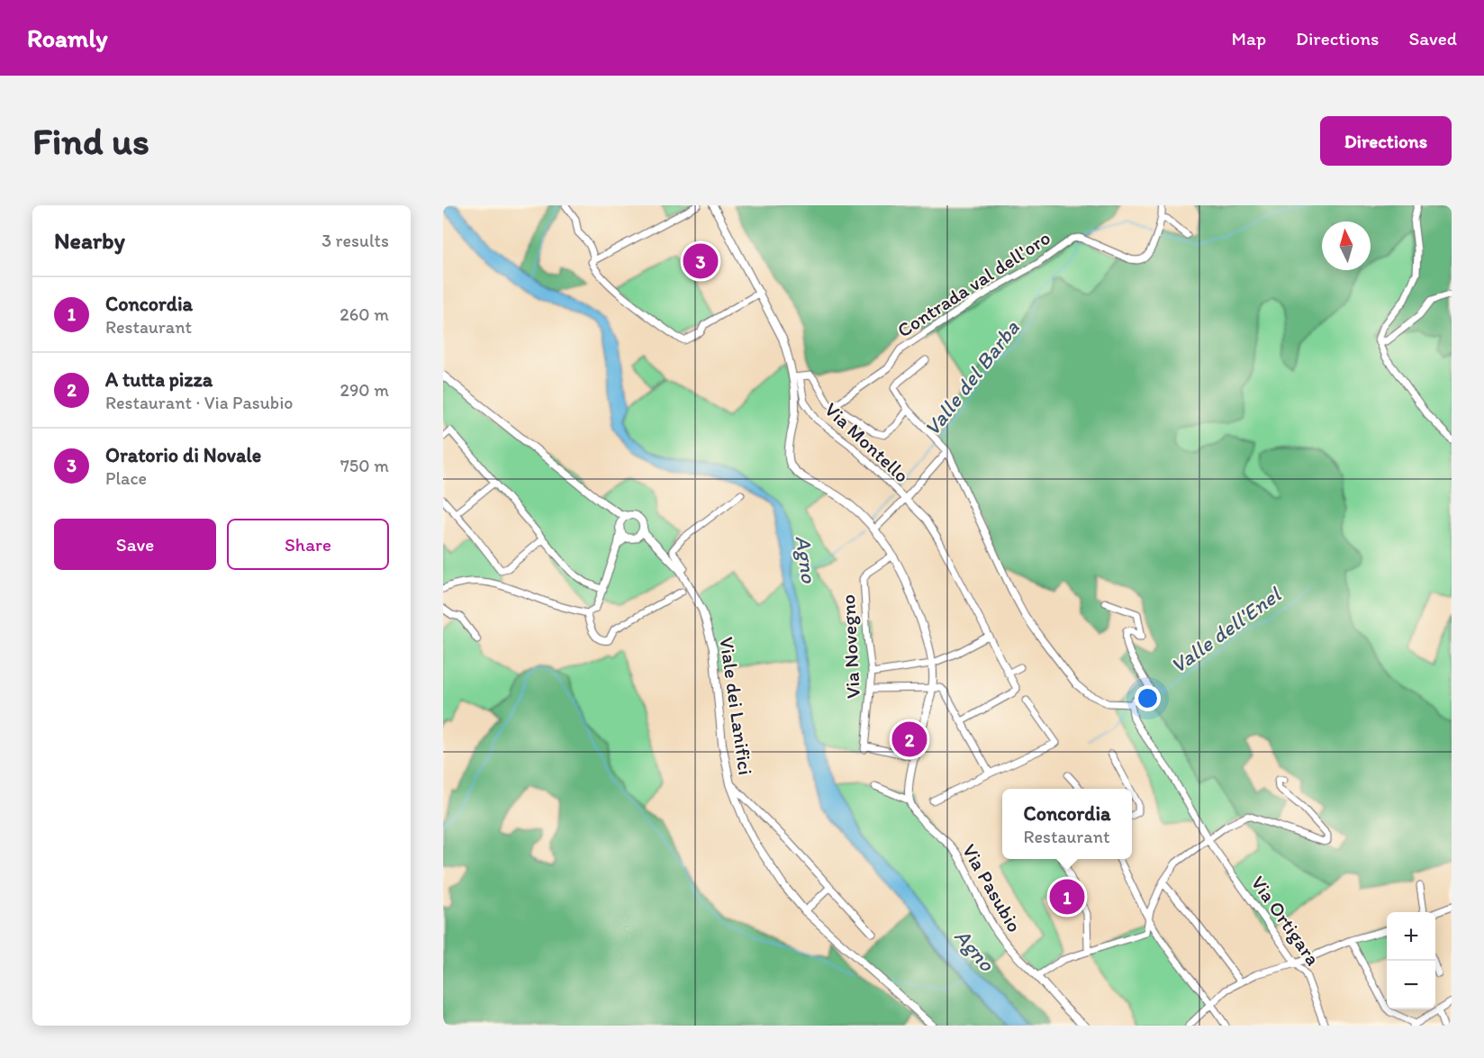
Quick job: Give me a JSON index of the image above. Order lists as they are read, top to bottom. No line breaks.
{"streets":{"main road":["Viale dei Lanifici","Via Pasubio"],"street":["Contrada val dell'oro","Via Montello","Via Novegno","Via Ortigara"]},"water":["Valle del Barba","Agno","Valle dell'Enel"],"north":"top","page":{"header":"Roamly","nav":["Map","Directions","Saved"],"buttons":["Directions",["Save","Share"]],"title":"Find us","heading":["Nearby","3 results"],"pins":["3","2","1"],"list":[{"mark":"1","name":"Concordia","note":"Restaurant","value":"260 m"},{"mark":"2","name":"A tutta pizza","note":"Restaurant · Via Pasubio","value":"290 m"},{"mark":"3","name":"Oratorio di Novale","note":"Place","value":"750 m"}],"popup":["Concordia","Restaurant"],"map_buttons":["+","−"]}}
